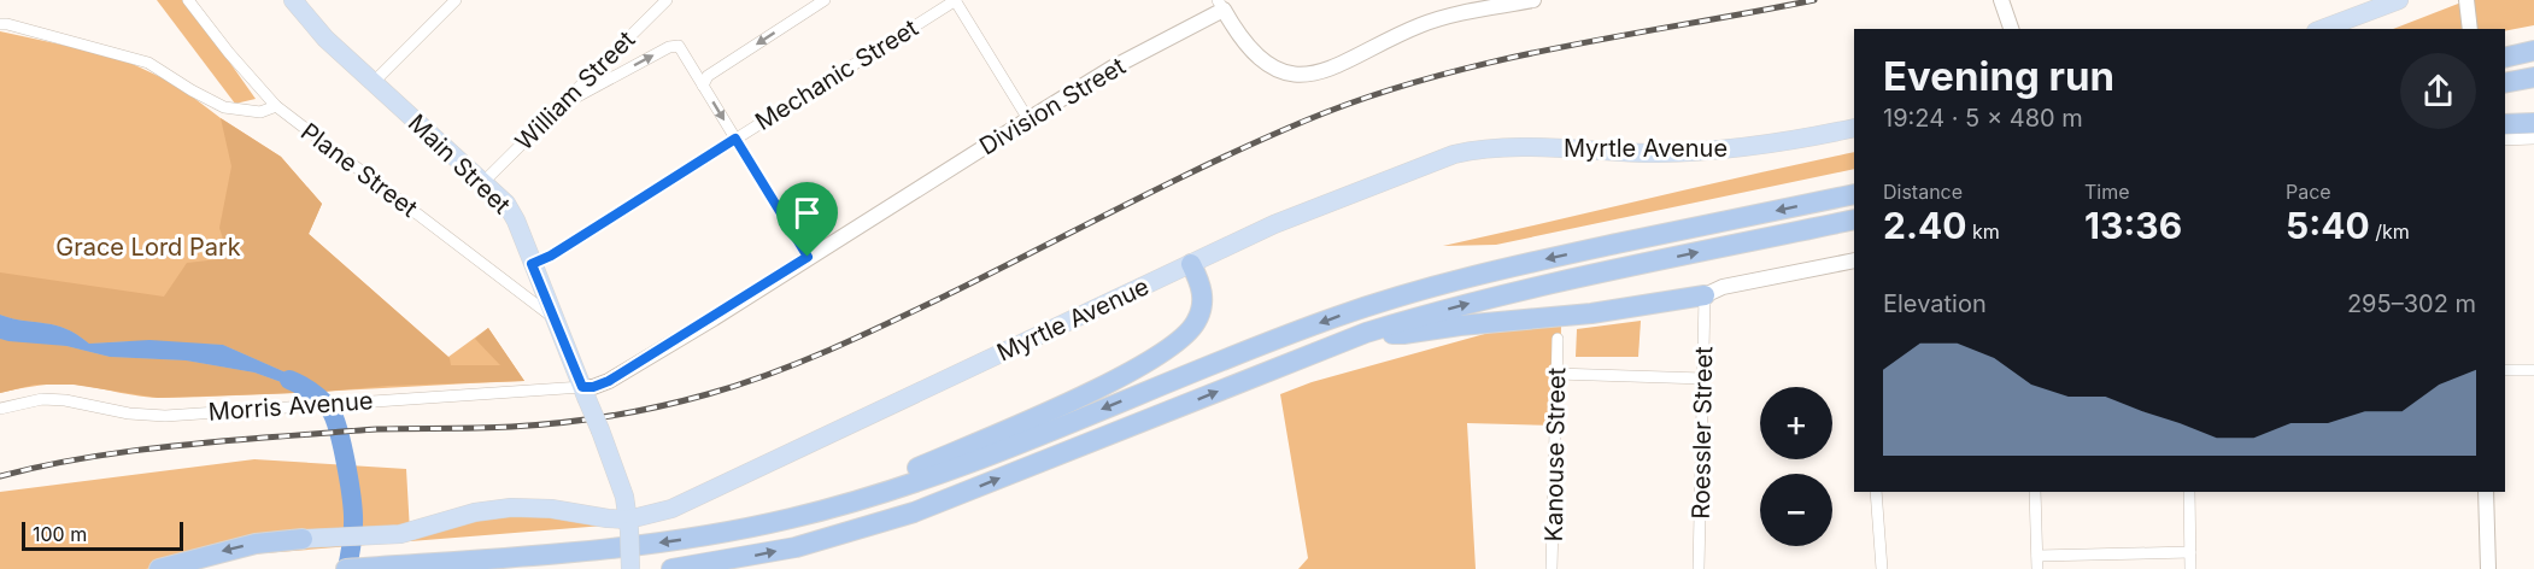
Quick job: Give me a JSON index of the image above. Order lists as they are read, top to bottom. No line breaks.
{"streets":{"main road":["Myrtle Avenue","Main Street"],"street":["Mechanic Street","William Street","Division Street","Plane Street","Morris Avenue","Roessler Street","Kanouse Street"]},"crossings":[["Mechanic Street","Main Street"],["William Street","Main Street"],["Division Street","Main Street"],["Division Street","Morris Avenue"],["Myrtle Avenue","Main Street"],["Main Street","Plane Street"],["Main Street","Morris Avenue"]],"parks":["Grace Lord Park"],"scale_bar":"100 m","page":{"heading":["Evening run","19:24 · 5 × 480 m"],"stats":[["Distance","2.40 km"],["Time","13:36"],["Pace","5:40 /km"]],"chart":["Elevation","295–302 m"],"map_buttons":["+","−"],"scale":"100 m"}}
